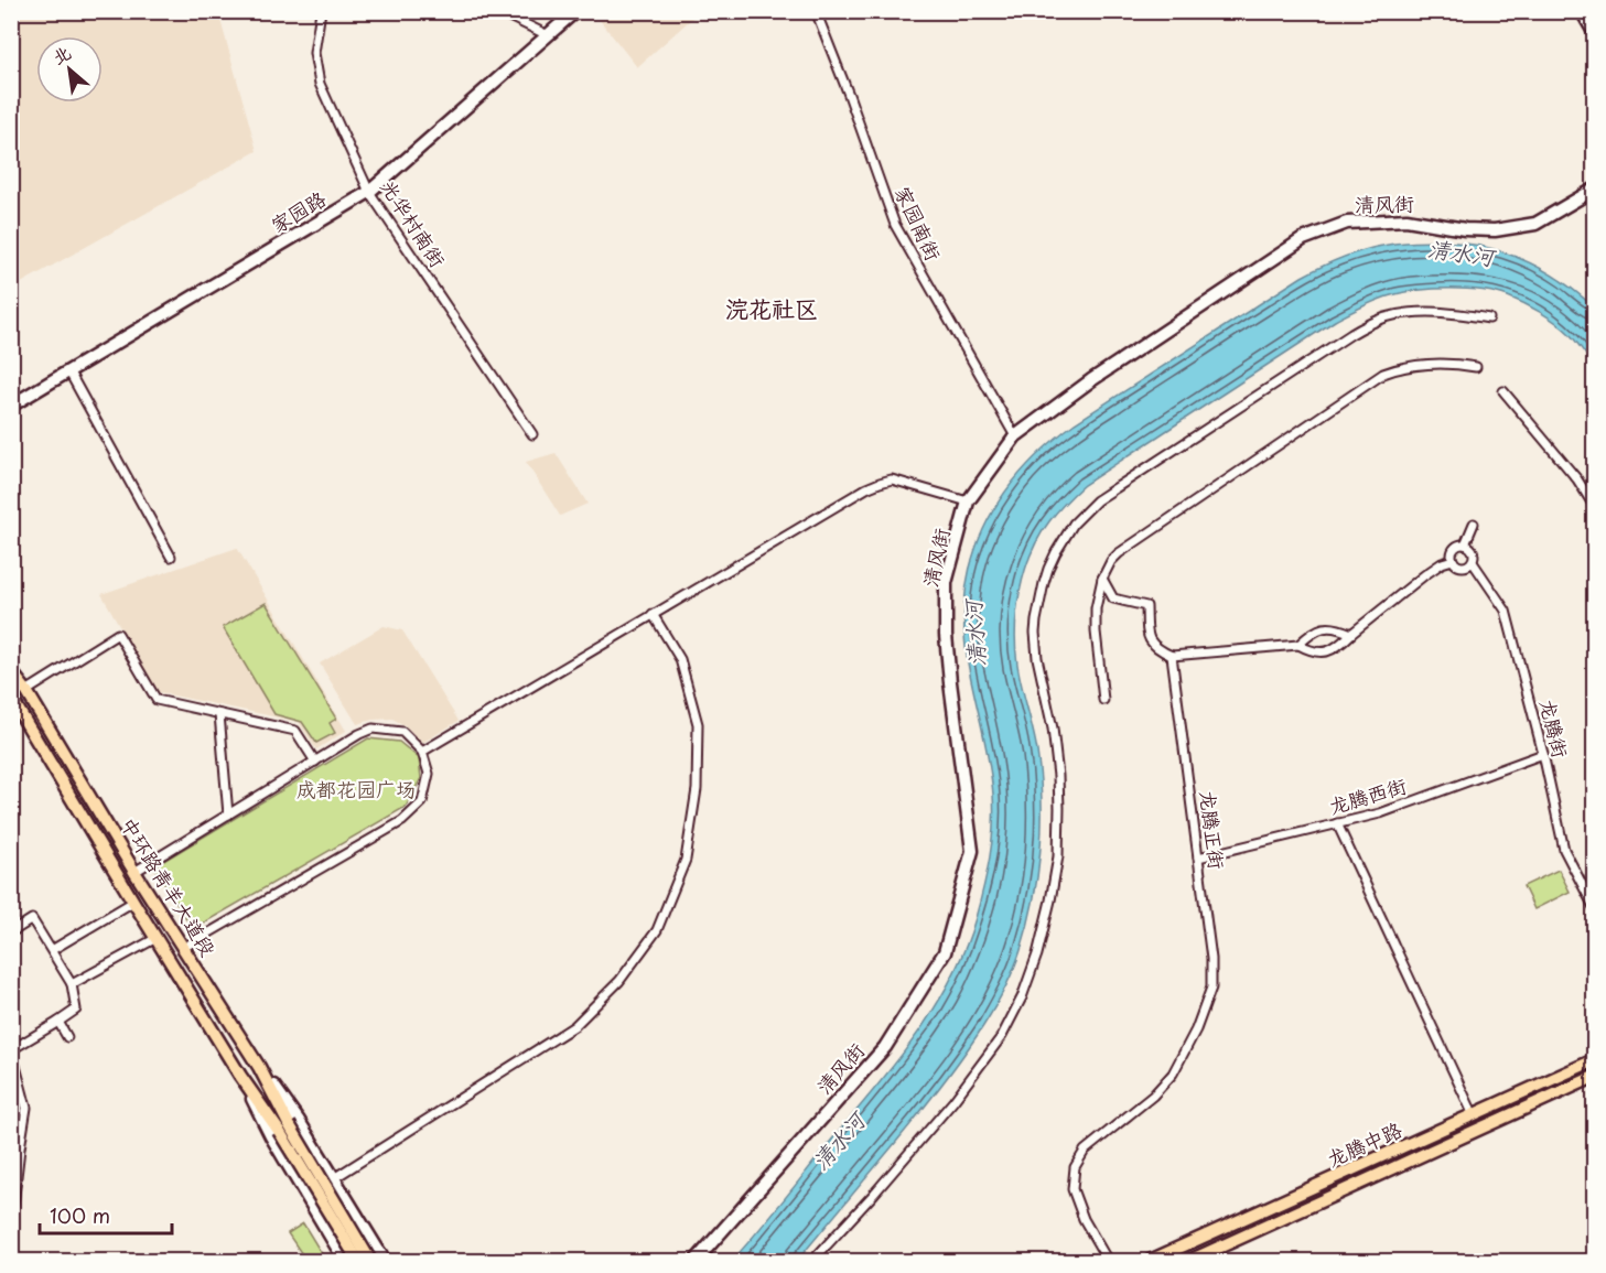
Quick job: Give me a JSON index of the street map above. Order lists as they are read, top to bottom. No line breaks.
{"streets":{"main road":["中环路青羊大道段","龙腾中路"],"street":["清风街","家园路","光华村南街","家园南街","龙腾街","龙腾西街","龙腾正街"]},"crossings":[["清风街","家园南街"],["家园路","光华村南街"],["龙腾街","龙腾西街"],["龙腾西街","龙腾正街"]],"districts":["浣花社区"],"water":["清水河"],"parks":["成都花园广场"],"scale_bar":"100 m","north":"top left"}
